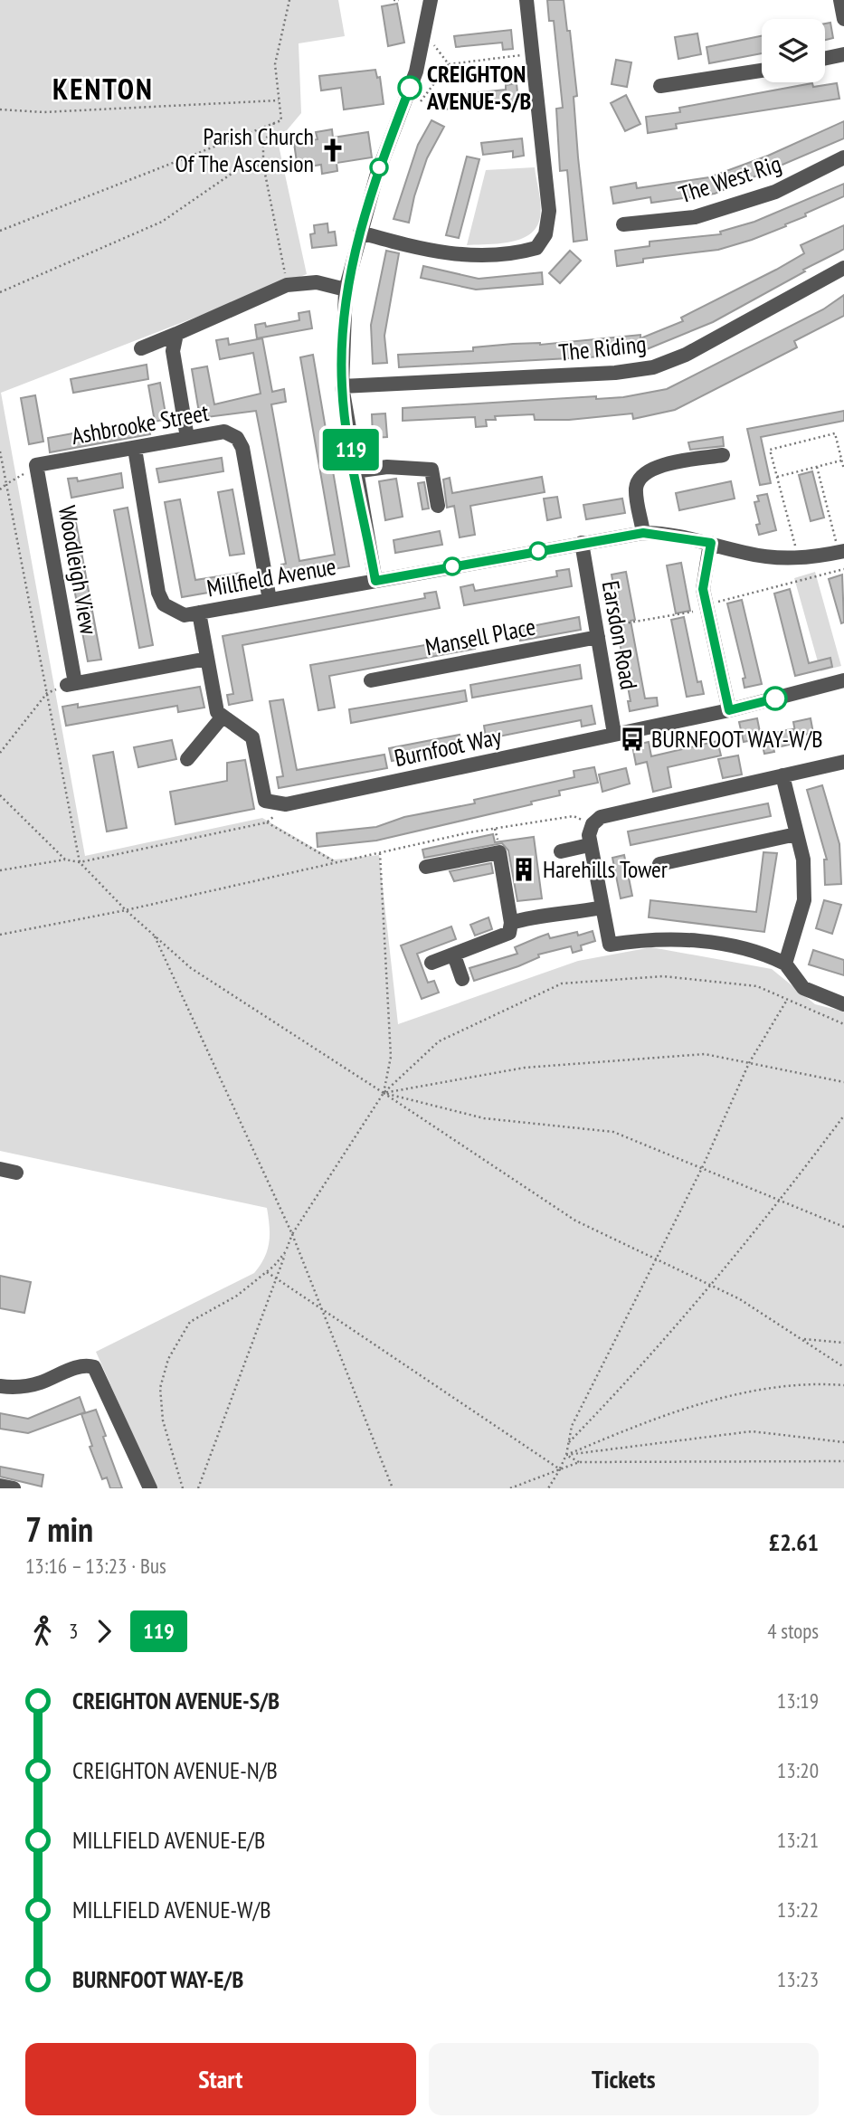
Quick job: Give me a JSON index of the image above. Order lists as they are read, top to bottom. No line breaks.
{"streets":{"street":["The West Rig","The Riding","Ashbrooke Street","Woodleigh View","Millfield Avenue","Earsdon Road","Mansell Place","Burnfoot Way"]},"crossings":[["Ashbrooke Street","Woodleigh View"],["Ashbrooke Street","Millfield Avenue"],["Millfield Avenue","Earsdon Road"],["Earsdon Road","Mansell Place"],["Earsdon Road","Burnfoot Way"]],"districts":["KENTON"],"places":{"other":["CREIGHTON AVENUE-S/B"],"church":["Parish Church Of The Ascension"],"bus stop":["BURNFOOT WAY-W/B"],"building":["Harehills Tower"]},"lines":["bus line 119"],"page":{"on_map":"119","heading":["7 min","13:16 – 13:23 · Bus","£2.61"],"legs":["3","119","4 stops"],"list":[{"name":"CREIGHTON AVENUE-S/B","value":"13:19"},{"name":"CREIGHTON AVENUE-N/B","value":"13:20"},{"name":"MILLFIELD AVENUE-E/B","value":"13:21"},{"name":"MILLFIELD AVENUE-W/B","value":"13:22"},{"name":"BURNFOOT WAY-E/B","value":"13:23"}],"buttons":["Start","Tickets"]}}
